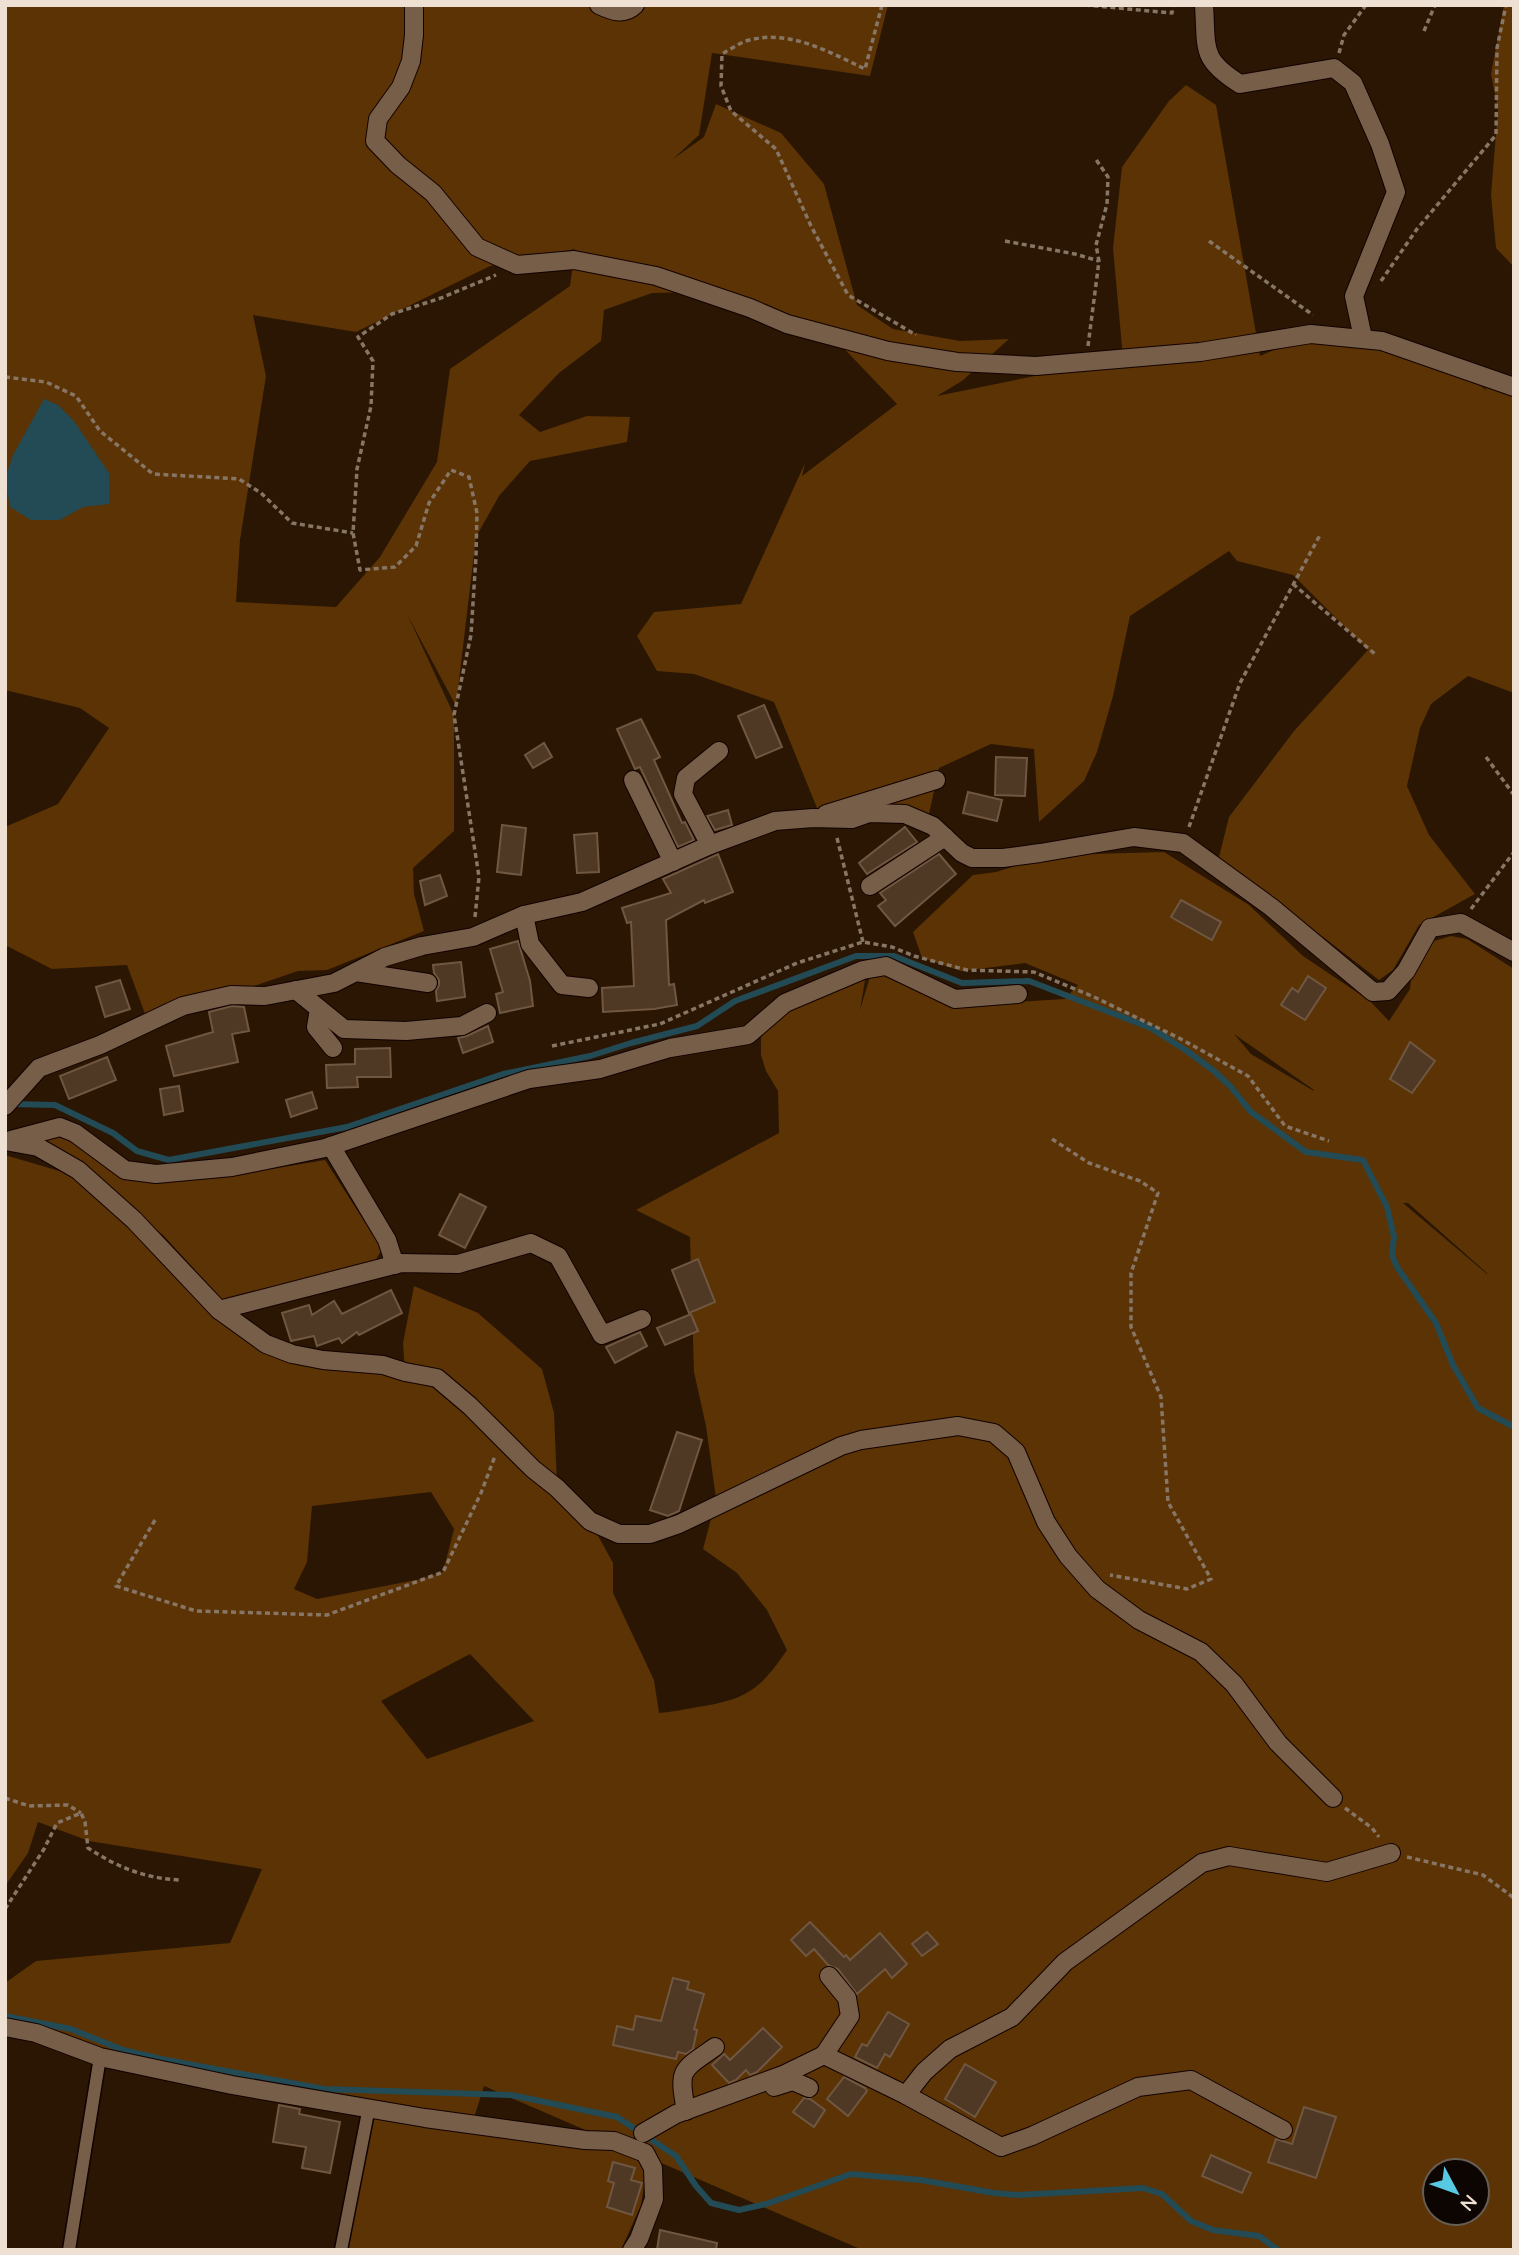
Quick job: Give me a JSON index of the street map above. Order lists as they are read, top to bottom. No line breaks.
{"north":"bottom right"}
